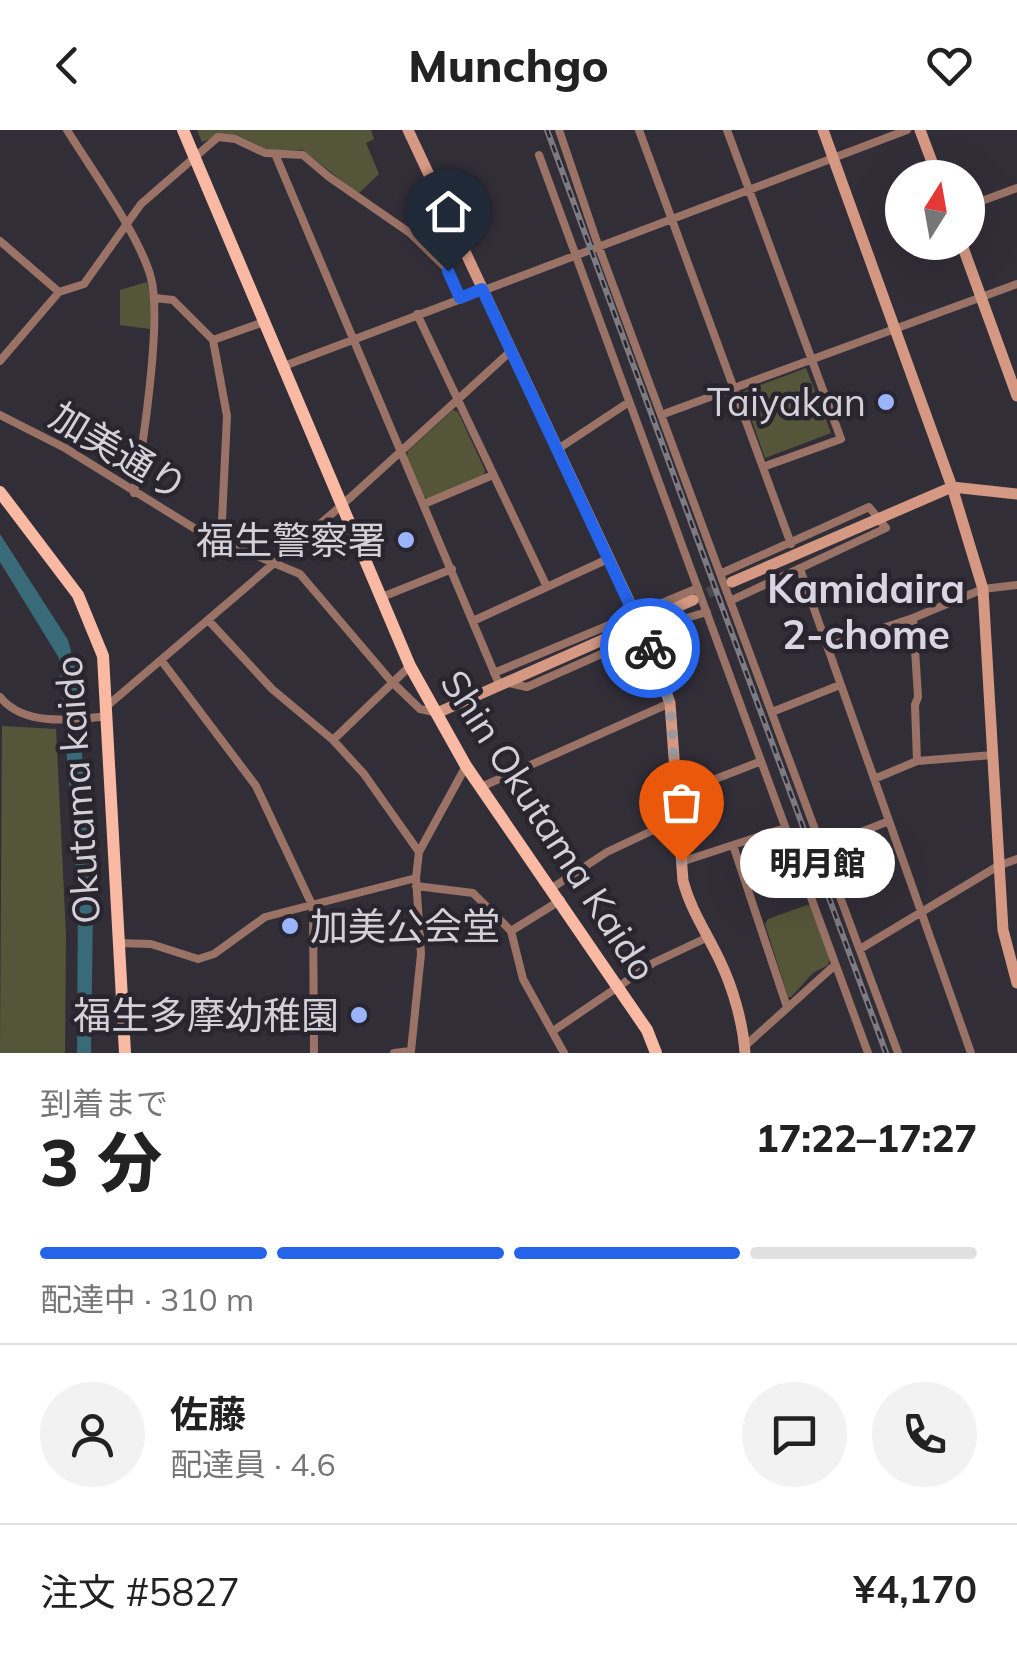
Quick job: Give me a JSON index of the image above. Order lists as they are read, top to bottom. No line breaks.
{"streets":{"main road":["Okutama kaido","Shin Okutama Kaido"],"street":["加美通り"]},"crossings":[["加美通り","Shin Okutama Kaido"]],"districts":["Kamidaira 2-chome"],"places":["Taiyakan","福生警察署","明月館","加美公会堂","福生多摩幼稚園"],"north":"top","page":{"header":"Munchgo","bubble":"明月館","heading":["3 分","到着まで","17:22–17:27"],"panel":["佐藤","配達員 · 4.6","注文 #5827","¥4,170"],"bar":"配達中 · 310 m"}}
